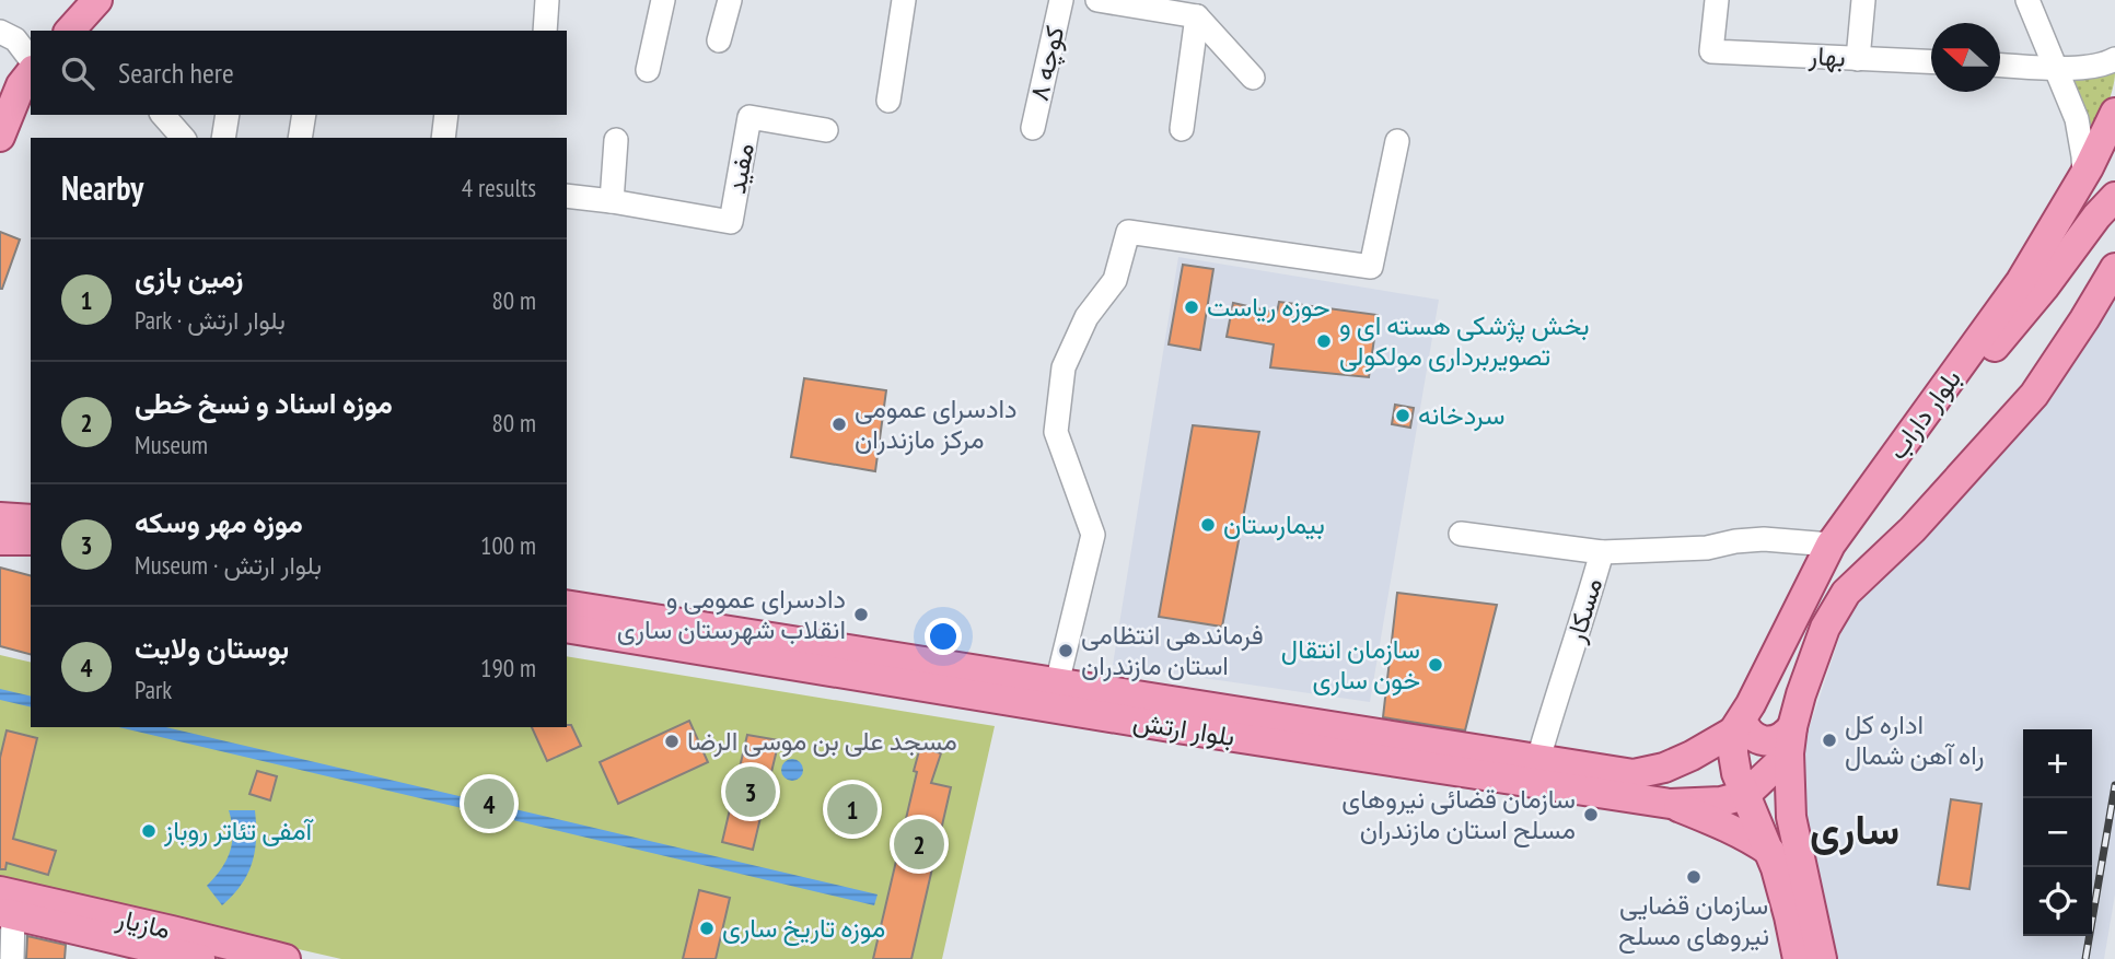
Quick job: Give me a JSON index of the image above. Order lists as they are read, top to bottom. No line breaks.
{"streets":{"main road":["بلوار داراب","بلوار ارتش","مازیار"],"street":["بهار","کوچه ۸","مفید","مسکار"]},"crossings":[["بلوار داراب","بلوار ارتش"],["مسکار","بلوار ارتش"]],"districts":["ساری"],"places":["حوزه ریاست","بخش پژشکی هسته ای و تصویربرداری مولکولی","سردخانه","دادسرای عمومی مرکز مازندران","بیمارستان","دادسرای عمومی و انقلاب شهرستان ساری","فرماندهی انتظامی استان مازندران","سازمان انتقال خون ساری","اداره کل راه آهن شمال","مسجد علی بن موسی الرضا","سازمان قضائی نیروهای مسلح استان مازندران","آمفی تئاتر روباز","سازمان قضایی نیروهای مسلح","موزه تاریخ ساری"],"north":"left","page":{"search":"Search here","heading":["Nearby","4 results"],"list":[{"mark":"1","name":"زمین بازی","note":"Park · بلوار ارتش","value":"80 m"},{"mark":"2","name":"موزه اسناد و نسخ خطی","note":"Museum","value":"80 m"},{"mark":"3","name":"موزه مهر وسکه","note":"Museum · بلوار ارتش","value":"100 m"},{"mark":"4","name":"بوستان ولایت","note":"Park","value":"190 m"}],"map_buttons":["+","−"],"pins":["3","4","1","2"]}}
